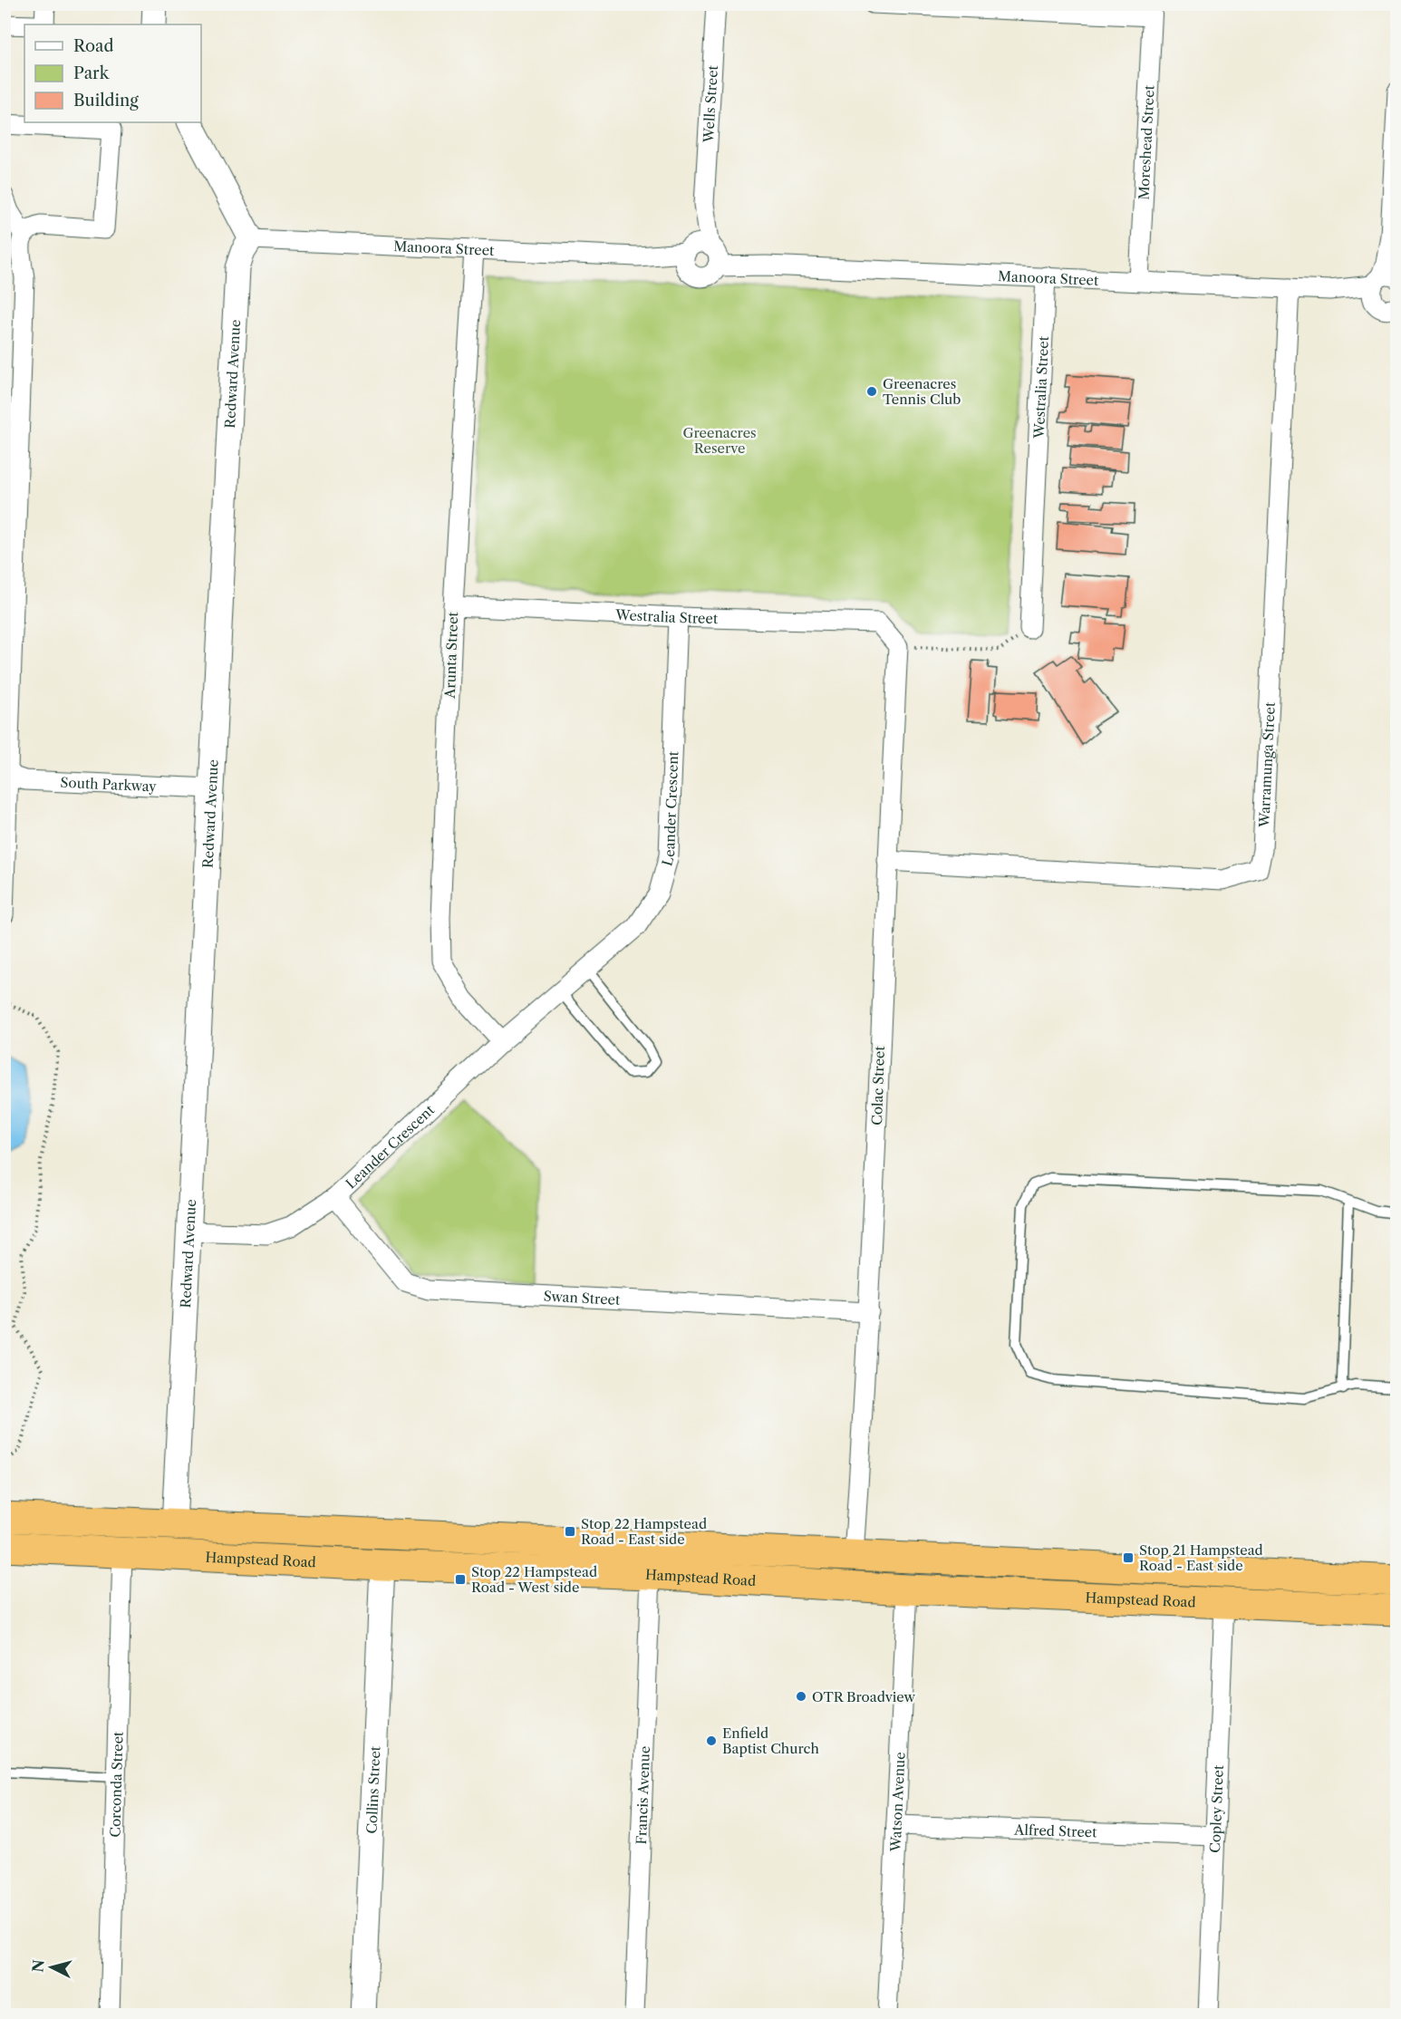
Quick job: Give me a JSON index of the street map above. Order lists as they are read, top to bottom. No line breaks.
{"streets":{"highway":["Hampstead Road"],"street":["Wells Street","Moreshead Street","Manoora Street","Redward Avenue","Westralia Street","Arunta Street","Warramunga Street","South Parkway","Leander Crescent","Colac Street","Swan Street","Corconda Street","Collins Street","Francis Avenue","Watson Avenue","Copley Street","Alfred Street"]},"crossings":[["Wells Street","Manoora Street"],["Moreshead Street","Manoora Street"],["Manoora Street","Redward Avenue"],["Manoora Street","Westralia Street"],["Manoora Street","Arunta Street"],["Manoora Street","Warramunga Street"],["Redward Avenue","South Parkway"],["Redward Avenue","Leander Crescent"],["Westralia Street","Arunta Street"],["Westralia Street","Leander Crescent"],["Westralia Street","Colac Street"],["Arunta Street","Leander Crescent"],["Warramunga Street","Colac Street"],["Leander Crescent","Swan Street"],["Colac Street","Swan Street"],["Hampstead Road","Corconda Street"],["Hampstead Road","Collins Street"],["Hampstead Road","Francis Avenue"],["Hampstead Road","Watson Avenue"],["Hampstead Road","Copley Street"],["Watson Avenue","Alfred Street"],["Copley Street","Alfred Street"]],"parks":["Greenacres Reserve"],"places":{"other":["Greenacres Tennis Club","OTR Broadview","Enfield Baptist Church"],"transit":["Stop 22 Hampstead Road - East side","Stop 21 Hampstead Road - East side","Stop 22 Hampstead Road - West side"]},"legend":["Road","Park","Building"],"north":"left"}
